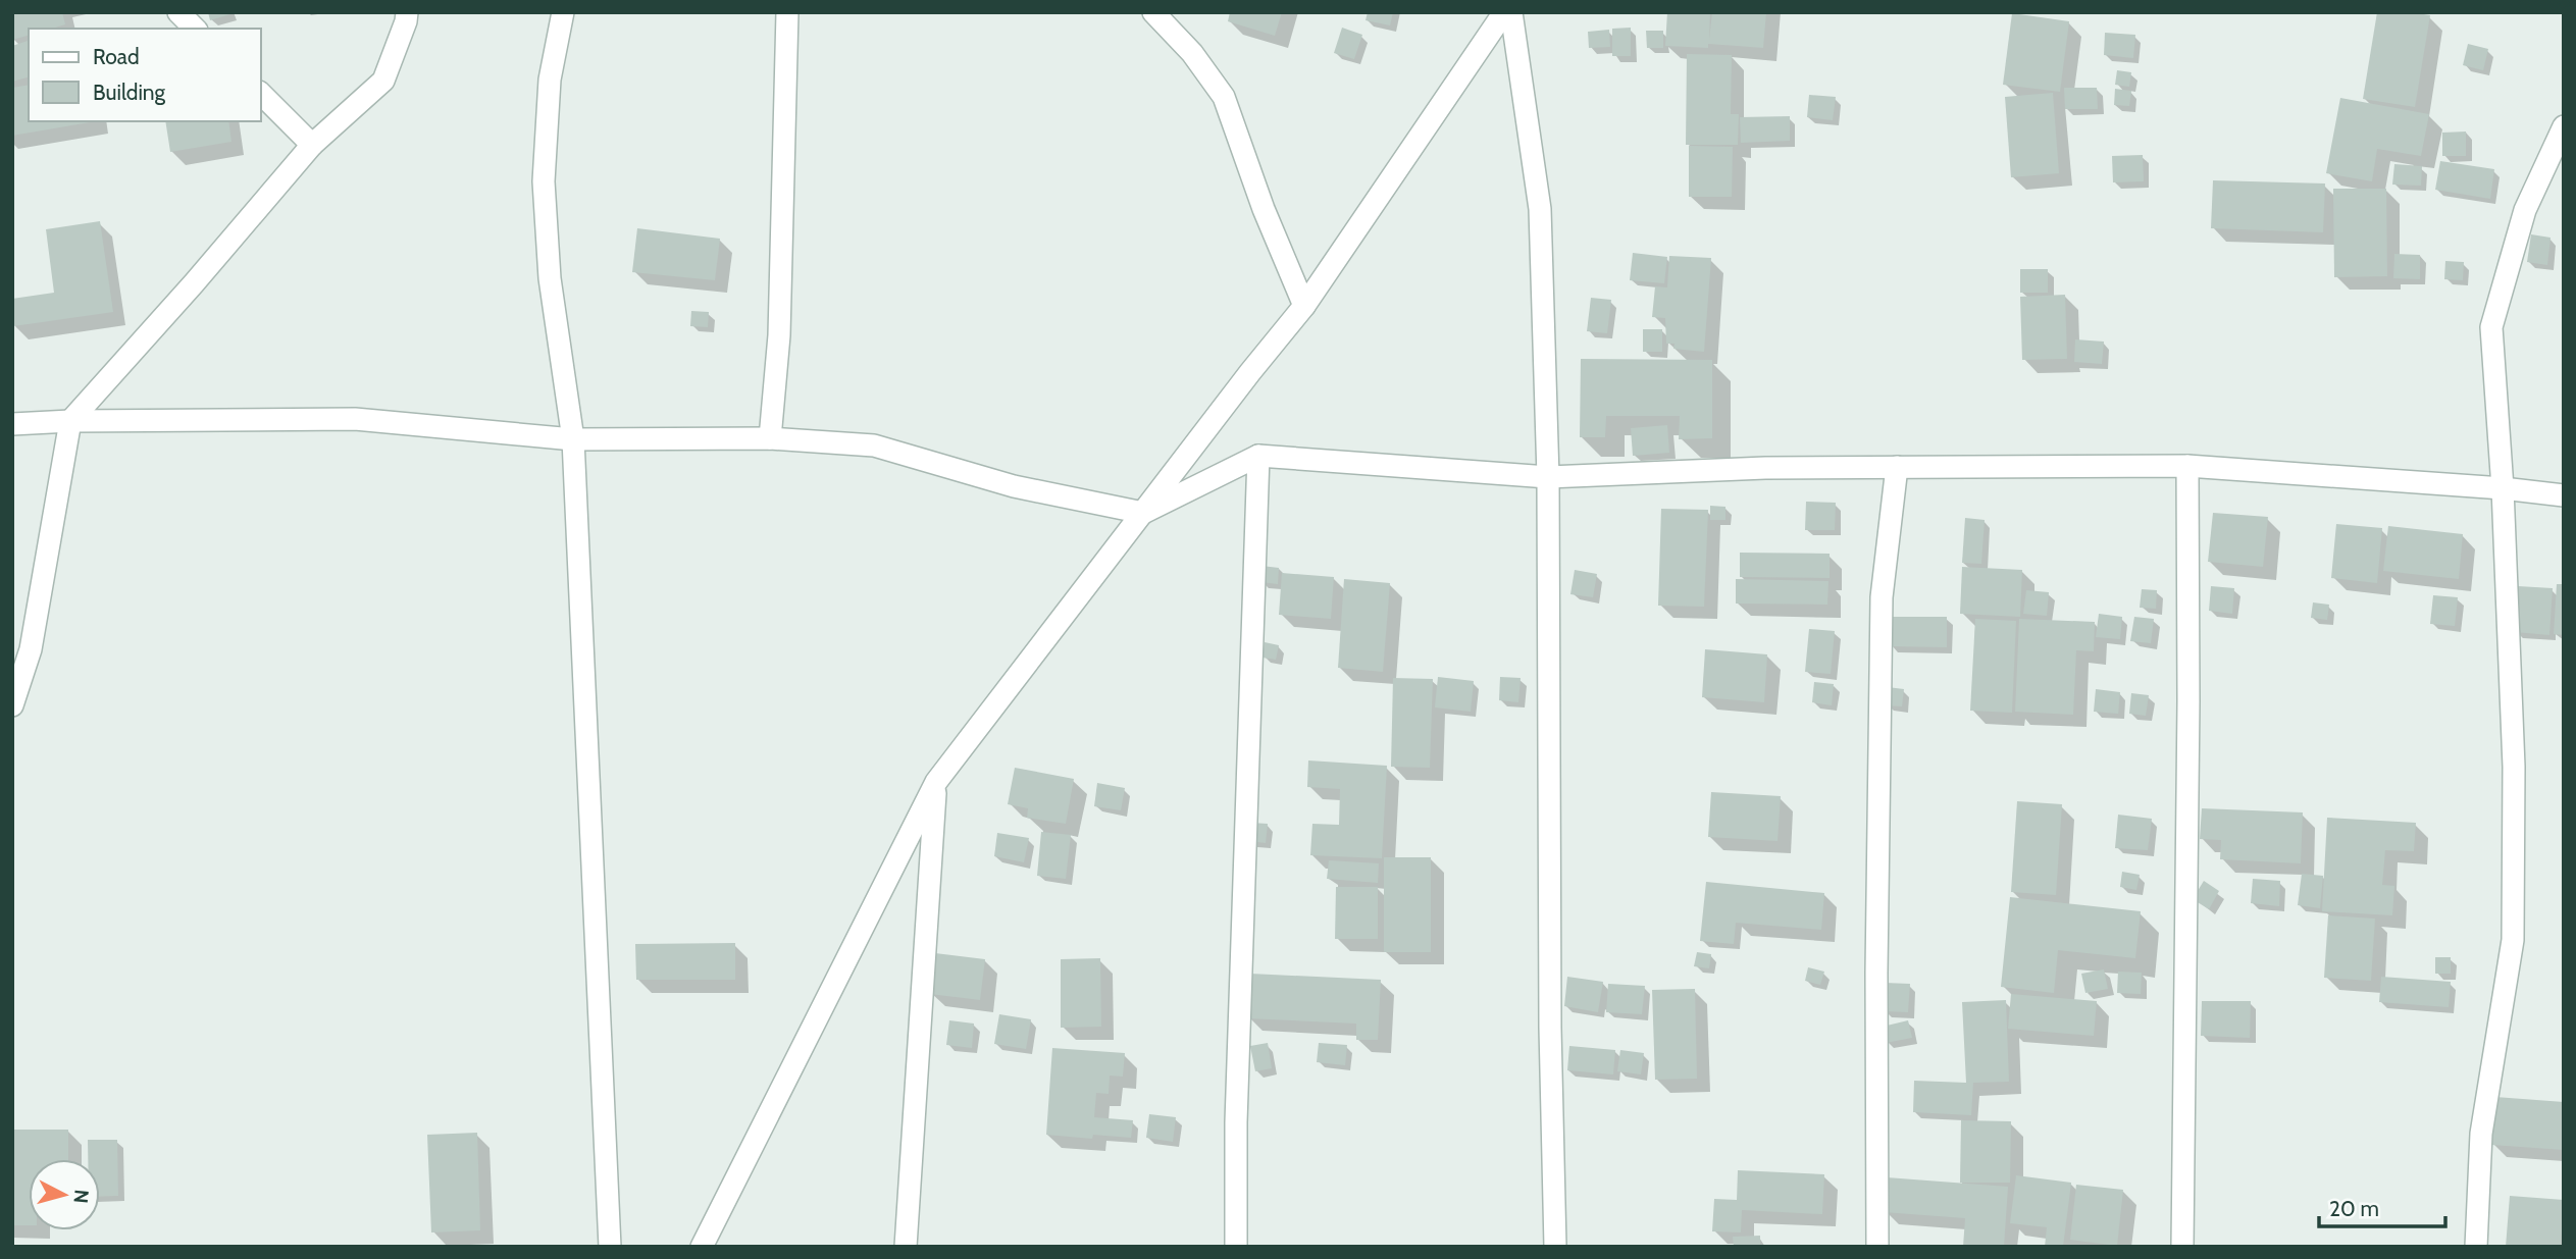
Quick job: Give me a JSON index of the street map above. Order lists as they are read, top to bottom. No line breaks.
{"legend":["Road","Building"],"scale_bar":"20 m","north":"right"}
